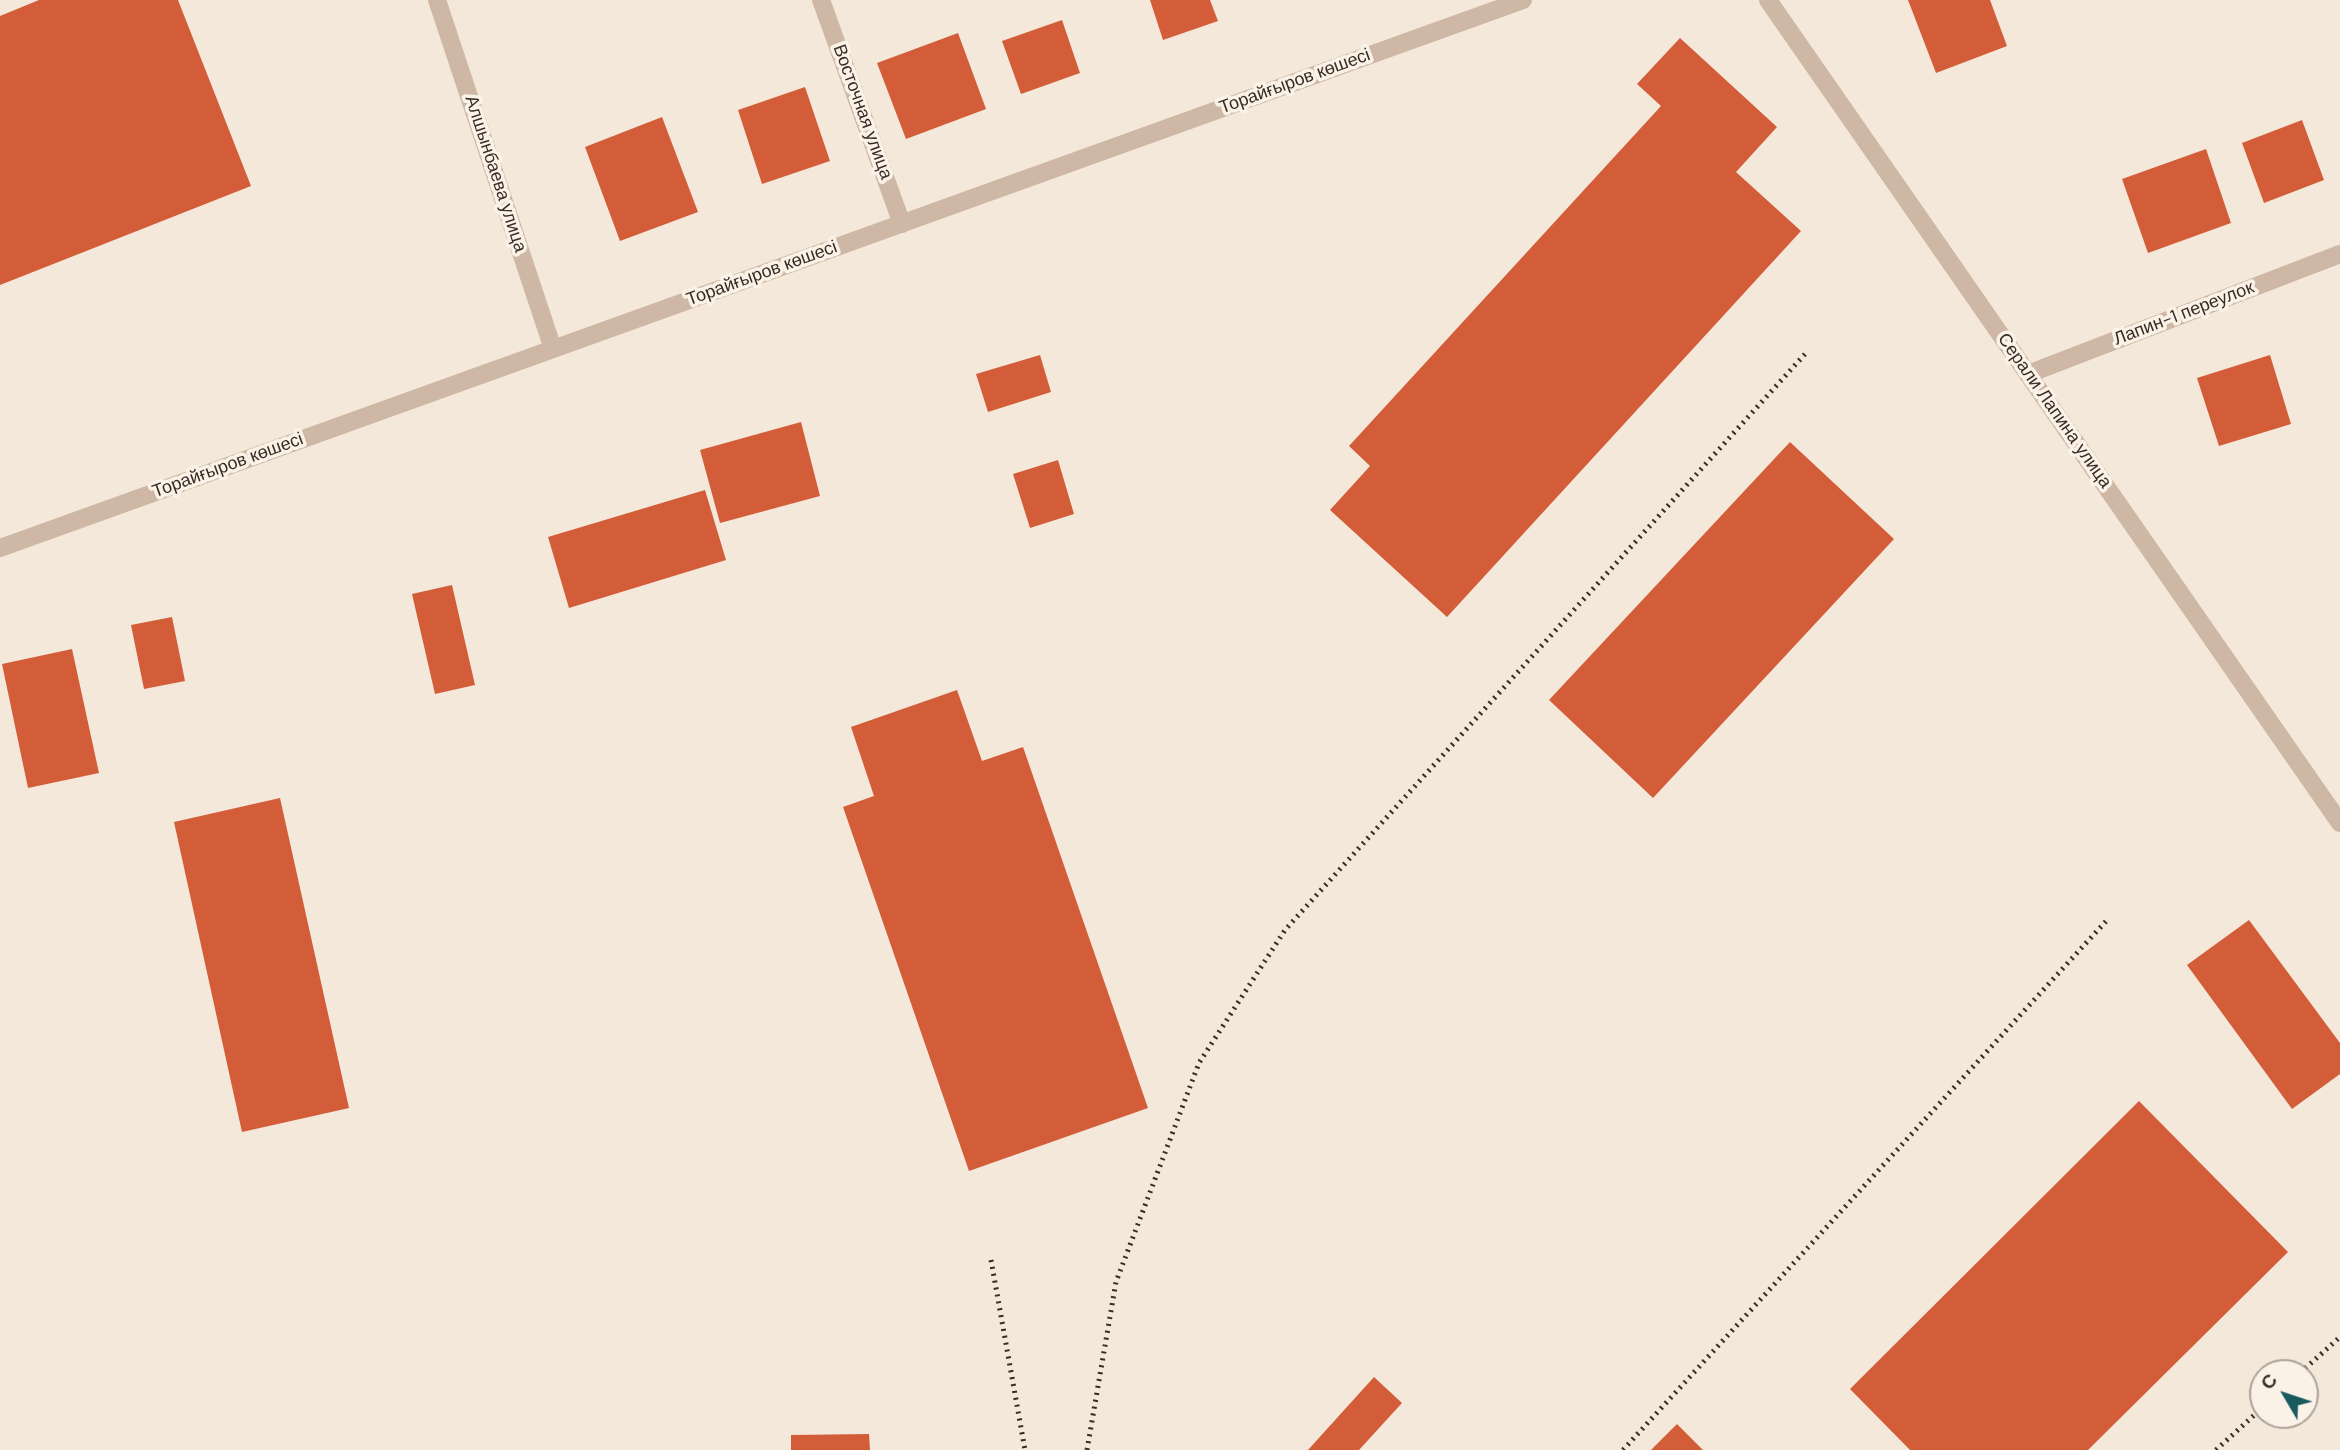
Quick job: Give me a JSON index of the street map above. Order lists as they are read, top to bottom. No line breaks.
{"streets":{"street":["Торайғыров көшесі","Восточная улица","Алшынбаева улица","Лапин-1 переулок","Серали Лапина улица"]},"crossings":[["Торайғыров көшесі","Восточная улица"],["Торайғыров көшесі","Алшынбаева улица"],["Лапин-1 переулок","Серали Лапина улица"]],"north":"top left"}
